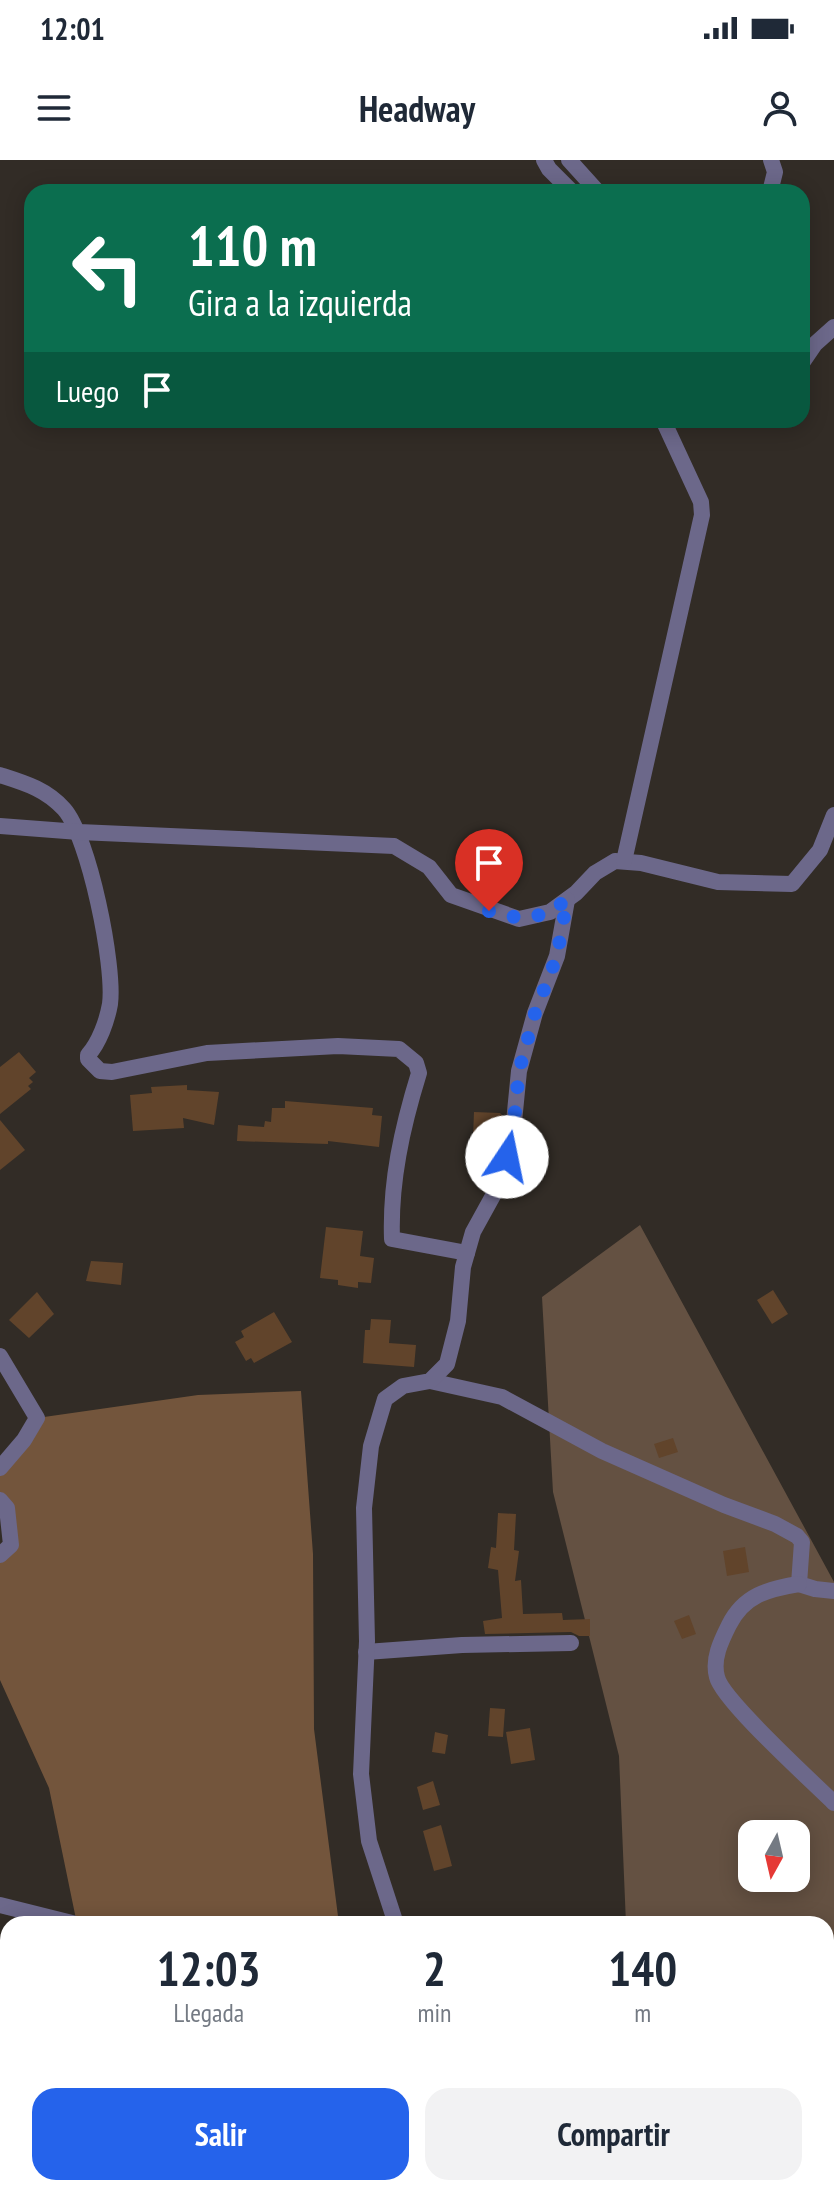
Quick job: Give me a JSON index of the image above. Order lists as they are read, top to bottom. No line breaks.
{"north":"bottom","page":{"status":"12:01","header":"Headway","turn":["110 m","Gira a la izquierda"],"then":"Luego","eta":["12:03","Llegada","2","min","140","m"],"buttons":["Salir","Compartir"]}}
